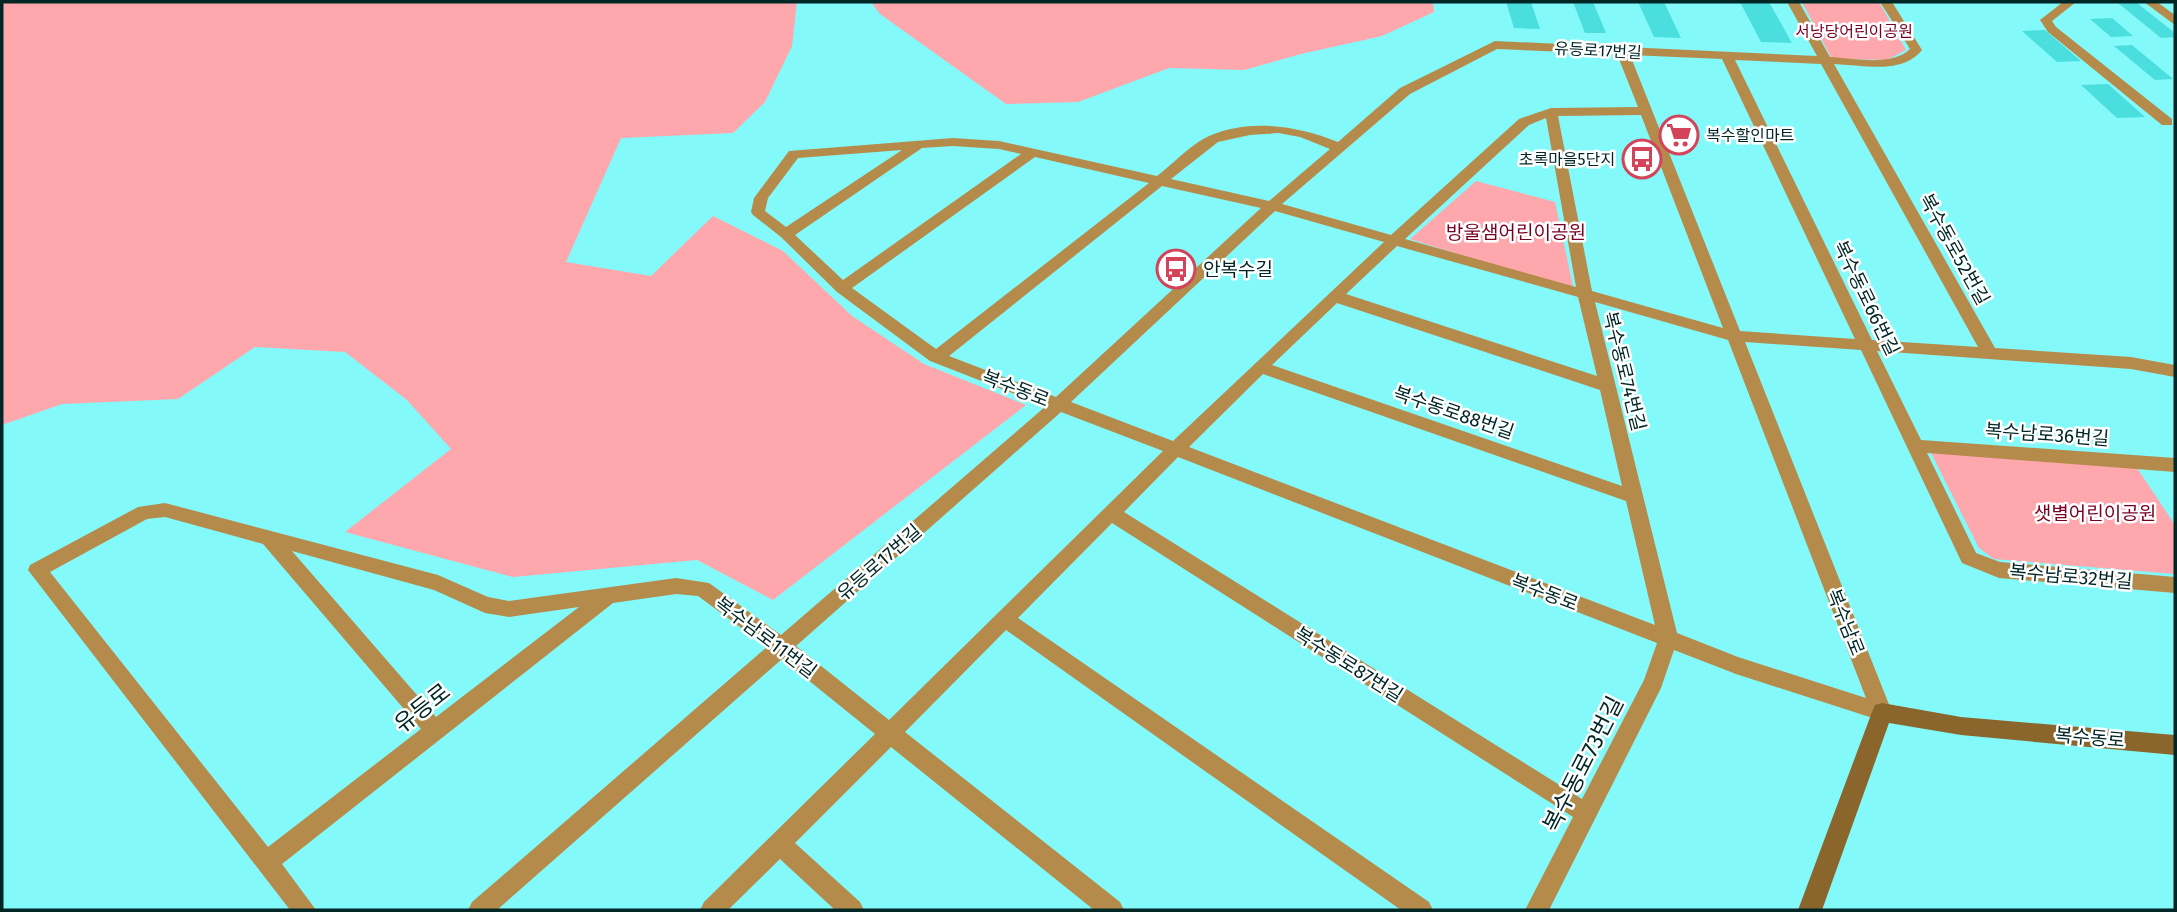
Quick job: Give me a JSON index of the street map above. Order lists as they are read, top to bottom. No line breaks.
{"streets":{"main road":["복수동로"],"street":["유등로17번길","복수동로52번길","복수동로66번길","복수동로74번길","복수동로88번길","복수남로36번길","복수남로32번길","복수남로","복수남로11번길","복수동로87번길","유등로","복수동로73번길"]},"crossings":[["유등로17번길","복수동로52번길"],["유등로17번길","복수동로66번길"],["유등로17번길","복수동로"],["유등로17번길","복수남로"],["유등로17번길","복수남로11번길"],["복수동로66번길","복수남로36번길"],["복수동로66번길","복수남로32번길"],["복수동로74번길","복수동로"],["복수동로74번길","복수동로88번길"],["복수동로74번길","복수동로73번길"],["복수동로","복수남로"],["복수동로","복수동로73번길"],["복수남로11번길","유등로"],["복수동로87번길","복수동로73번길"]],"parks":["서낭당어린이공원","방울샘어린이공원","샛별어린이공원"],"places":{"supermarket":["복수할인마트"],"bus stop":["초록마을5단지","안복수길"]}}
